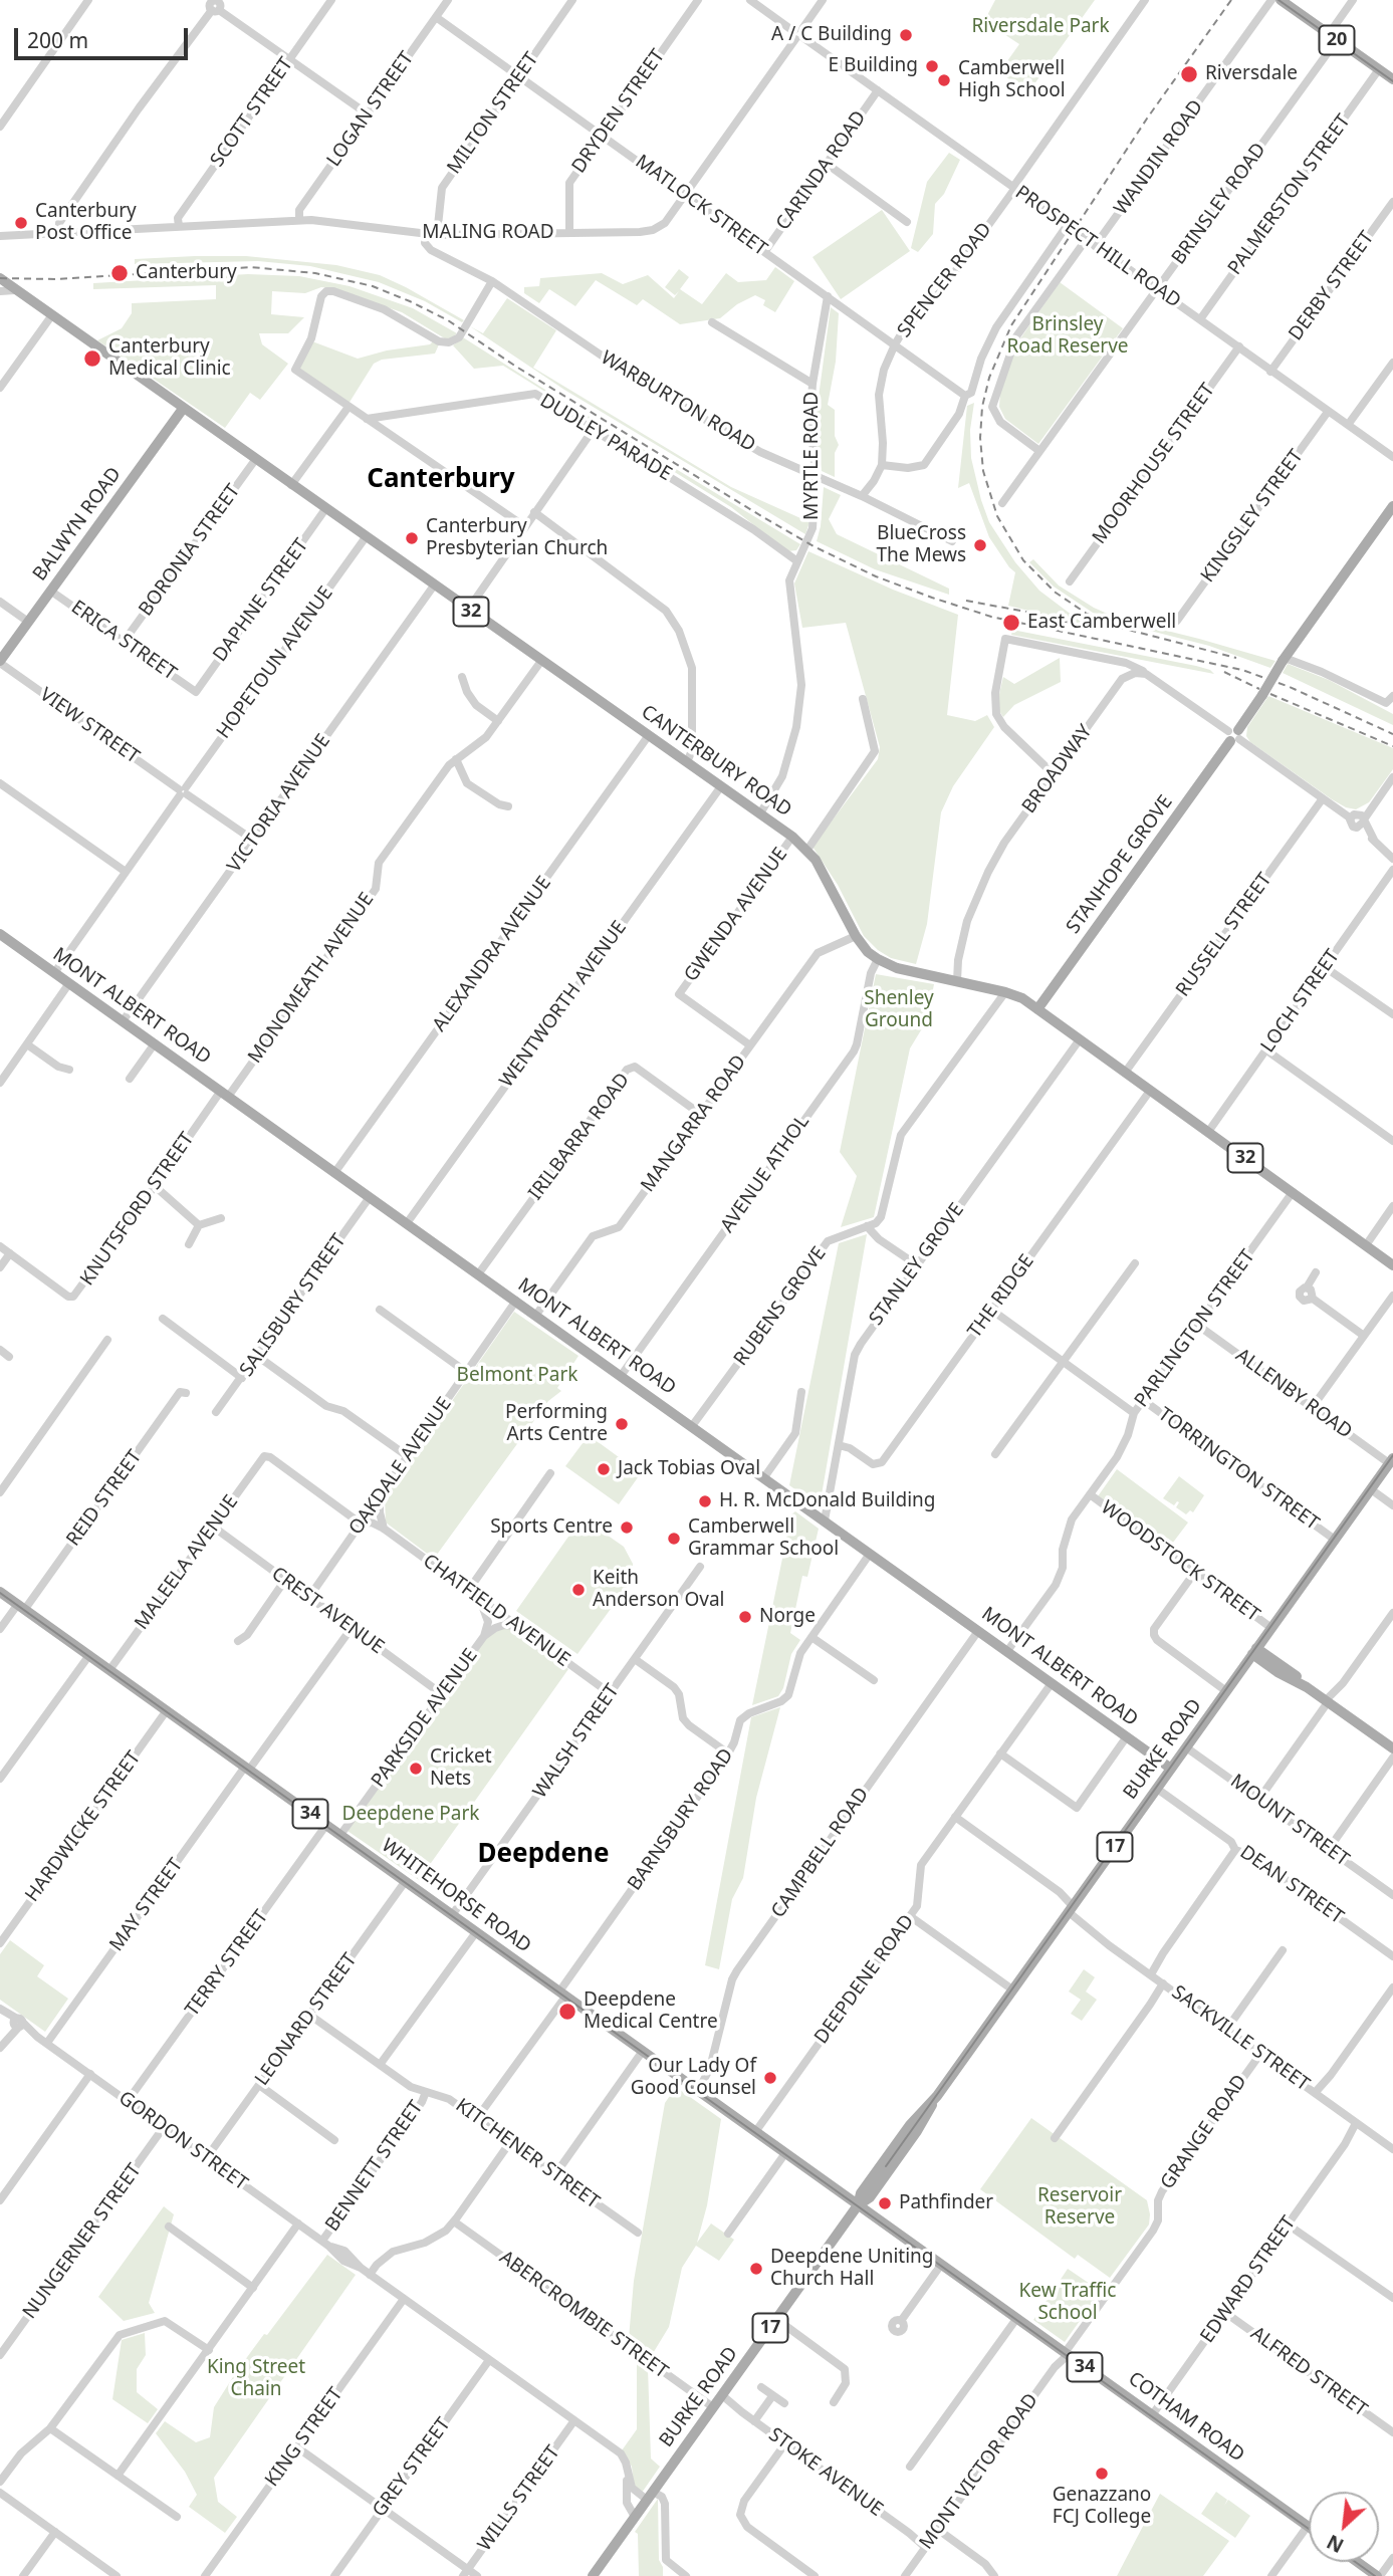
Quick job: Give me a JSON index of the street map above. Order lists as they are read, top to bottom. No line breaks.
{"streets":{"main road":["20","BALWYN ROAD","32","CANTERBURY ROAD","STANHOPE GROVE","MONT ALBERT ROAD","BURKE ROAD","34","17","WHITEHORSE ROAD","COTHAM ROAD"],"street":["LOGAN STREET","DRYDEN STREET","SCOTT STREET","MILTON STREET","WANDIN ROAD","CARINDA ROAD","PALMERSTON STREET","BRINSLEY ROAD","MATLOCK STREET","MALING ROAD","PROSPECT HILL ROAD","SPENCER ROAD","DERBY STREET","WARBURTON ROAD","DUDLEY PARADE","MYRTLE ROAD","MOORHOUSE STREET","KINGSLEY STREET","BORONIA STREET","DAPHNE STREET","ERICA STREET","HOPETOUN AVENUE","VIEW STREET","BROADWAY","VICTORIA AVENUE","GWENDA AVENUE","RUSSELL STREET","ALEXANDRA AVENUE","MONOMEATH AVENUE","LOCH STREET","WENTWORTH AVENUE","MANGARRA ROAD","IRILBARRA ROAD","AVENUE ATHOL","KNUTSFORD STREET","STANLEY GROVE","THE RIDGE","SALISBURY STREET","RUBENS GROVE","PARLINGTON STREET","ALLENBY ROAD","OAKDALE AVENUE","TORRINGTON STREET","REID STREET","WOODSTOCK STREET","MALEELA AVENUE","CREST AVENUE","CHATFIELD AVENUE","PARKSIDE AVENUE","WALSH STREET","BARNSBURY ROAD","MOUNT STREET","HARDWICKE STREET","CAMPBELL ROAD","DEAN STREET","MAY STREET","TERRY STREET","DEEPDENE ROAD","LEONARD STREET","SACKVILLE STREET","GRANGE ROAD","GORDON STREET","KITCHENER STREET","BENNETT STREET","NUNGERNER STREET","EDWARD STREET","ABERCROMBIE STREET","ALFRED STREET","KING STREET","GREY STREET","MONT VICTOR ROAD","STOKE AVENUE","WILLS STREET"]},"crossings":[["20","PALMERSTON STREET"],["20","BRINSLEY ROAD"],["LOGAN STREET","MATLOCK STREET"],["LOGAN STREET","MALING ROAD"],["DRYDEN STREET","MATLOCK STREET"],["DRYDEN STREET","MALING ROAD"],["SCOTT STREET","MALING ROAD"],["MILTON STREET","MATLOCK STREET"],["MILTON STREET","MALING ROAD"],["WANDIN ROAD","PROSPECT HILL ROAD"],["CARINDA ROAD","MATLOCK STREET"],["CARINDA ROAD","PROSPECT HILL ROAD"],["PALMERSTON STREET","PROSPECT HILL ROAD"],["BRINSLEY ROAD","PROSPECT HILL ROAD"],["MATLOCK STREET","MALING ROAD"],["MATLOCK STREET","SPENCER ROAD"],["MATLOCK STREET","MYRTLE ROAD"],["MALING ROAD","PROSPECT HILL ROAD"],["MALING ROAD","WARBURTON ROAD"],["PROSPECT HILL ROAD","SPENCER ROAD"],["PROSPECT HILL ROAD","DERBY STREET"],["PROSPECT HILL ROAD","MOORHOUSE STREET"],["PROSPECT HILL ROAD","KINGSLEY STREET"],["WARBURTON ROAD","MYRTLE ROAD"],["DUDLEY PARADE","MYRTLE ROAD"],["MYRTLE ROAD","CANTERBURY ROAD"],["BALWYN ROAD","ERICA STREET"],["BALWYN ROAD","VIEW STREET"],["BALWYN ROAD","CANTERBURY ROAD"],["BORONIA STREET","ERICA STREET"],["BORONIA STREET","CANTERBURY ROAD"],["DAPHNE STREET","ERICA STREET"],["DAPHNE STREET","CANTERBURY ROAD"],["HOPETOUN AVENUE","VIEW STREET"],["HOPETOUN AVENUE","CANTERBURY ROAD"],["HOPETOUN AVENUE","MONT ALBERT ROAD"],["VIEW STREET","VICTORIA AVENUE"],["CANTERBURY ROAD","BROADWAY"],["CANTERBURY ROAD","VICTORIA AVENUE"],["CANTERBURY ROAD","STANHOPE GROVE"],["CANTERBURY ROAD","GWENDA AVENUE"],["CANTERBURY ROAD","RUSSELL STREET"],["CANTERBURY ROAD","ALEXANDRA AVENUE"],["CANTERBURY ROAD","MONOMEATH AVENUE"],["CANTERBURY ROAD","LOCH STREET"],["CANTERBURY ROAD","WENTWORTH AVENUE"],["CANTERBURY ROAD","MANGARRA ROAD"],["CANTERBURY ROAD","AVENUE ATHOL"],["CANTERBURY ROAD","STANLEY GROVE"],["CANTERBURY ROAD","THE RIDGE"],["CANTERBURY ROAD","PARLINGTON STREET"],["VICTORIA AVENUE","MONT ALBERT ROAD"],["GWENDA AVENUE","MANGARRA ROAD"],["ALEXANDRA AVENUE","MONT ALBERT ROAD"],["MONOMEATH AVENUE","MONT ALBERT ROAD"],["MONOMEATH AVENUE","KNUTSFORD STREET"],["WENTWORTH AVENUE","MONT ALBERT ROAD"],["MONT ALBERT ROAD","MANGARRA ROAD"],["MONT ALBERT ROAD","IRILBARRA ROAD"],["MONT ALBERT ROAD","AVENUE ATHOL"],["MONT ALBERT ROAD","KNUTSFORD STREET"],["MONT ALBERT ROAD","STANLEY GROVE"],["MONT ALBERT ROAD","SALISBURY STREET"],["MONT ALBERT ROAD","RUBENS GROVE"],["MONT ALBERT ROAD","PARLINGTON STREET"],["MONT ALBERT ROAD","OAKDALE AVENUE"],["MONT ALBERT ROAD","BURKE ROAD"],["MONT ALBERT ROAD","BARNSBURY ROAD"],["MONT ALBERT ROAD","CAMPBELL ROAD"],["MONT ALBERT ROAD","DEEPDENE ROAD"],["MANGARRA ROAD","IRILBARRA ROAD"],["STANLEY GROVE","THE RIDGE"],["THE RIDGE","TORRINGTON STREET"],["PARLINGTON STREET","ALLENBY ROAD"],["PARLINGTON STREET","TORRINGTON STREET"],["PARLINGTON STREET","WOODSTOCK STREET"],["ALLENBY ROAD","BURKE ROAD"],["OAKDALE AVENUE","CREST AVENUE"],["OAKDALE AVENUE","CHATFIELD AVENUE"],["TORRINGTON STREET","BURKE ROAD"],["REID STREET","WHITEHORSE ROAD"],["WOODSTOCK STREET","BURKE ROAD"],["MALEELA AVENUE","CREST AVENUE"],["MALEELA AVENUE","CHATFIELD AVENUE"],["MALEELA AVENUE","WHITEHORSE ROAD"],["CREST AVENUE","PARKSIDE AVENUE"],["CREST AVENUE","MAY STREET"],["CHATFIELD AVENUE","PARKSIDE AVENUE"],["CHATFIELD AVENUE","WALSH STREET"],["PARKSIDE AVENUE","WHITEHORSE ROAD"],["WALSH STREET","WHITEHORSE ROAD"],["BURKE ROAD","MOUNT STREET"],["BURKE ROAD","DEAN STREET"],["BURKE ROAD","WHITEHORSE ROAD"],["BURKE ROAD","SACKVILLE STREET"],["BURKE ROAD","GORDON STREET"],["BURKE ROAD","ABERCROMBIE STREET"],["BURKE ROAD","COTHAM ROAD"],["BURKE ROAD","STOKE AVENUE"],["BARNSBURY ROAD","WHITEHORSE ROAD"],["BARNSBURY ROAD","KITCHENER STREET"],["HARDWICKE STREET","WHITEHORSE ROAD"],["CAMPBELL ROAD","WHITEHORSE ROAD"],["WHITEHORSE ROAD","MAY STREET"],["WHITEHORSE ROAD","TERRY STREET"],["WHITEHORSE ROAD","DEEPDENE ROAD"],["WHITEHORSE ROAD","LEONARD STREET"],["WHITEHORSE ROAD","COTHAM ROAD"],["MAY STREET","GORDON STREET"],["TERRY STREET","GORDON STREET"],["DEEPDENE ROAD","SACKVILLE STREET"],["LEONARD STREET","GORDON STREET"],["LEONARD STREET","KITCHENER STREET"],["SACKVILLE STREET","GRANGE ROAD"],["SACKVILLE STREET","EDWARD STREET"],["GRANGE ROAD","COTHAM ROAD"],["GRANGE ROAD","MONT VICTOR ROAD"],["GORDON STREET","BENNETT STREET"],["GORDON STREET","NUNGERNER STREET"],["GORDON STREET","KING STREET"],["GORDON STREET","GREY STREET"],["GORDON STREET","WILLS STREET"],["KITCHENER STREET","BENNETT STREET"],["EDWARD STREET","ALFRED STREET"],["EDWARD STREET","COTHAM ROAD"],["ABERCROMBIE STREET","STOKE AVENUE"],["COTHAM ROAD","MONT VICTOR ROAD"],["MONT VICTOR ROAD","STOKE AVENUE"]],"districts":["Canterbury","Deepdene"],"parks":["Riversdale Park","Brinsley Road Reserve","Shenley Ground","Belmont Park","Deepdene Park","Reservoir Reserve","Kew Traffic School","King Street Chain"],"places":["A / C Building","E Building","Riversdale","Camberwell High School","Canterbury Post Office","Canterbury","Canterbury Medical Clinic","Canterbury Presbyterian Church","BlueCross The Mews","East Camberwell","Performing Arts Centre","Jack Tobias Oval","H. R. McDonald Building","Sports Centre","Camberwell Grammar School","Keith Anderson Oval","Norge","Cricket Nets","Deepdene Medical Centre","Our Lady Of Good Counsel","Pathfinder","Deepdene Uniting Church Hall","Genazzano FCJ College"],"scale_bar":"200 m","north":"bottom left"}
